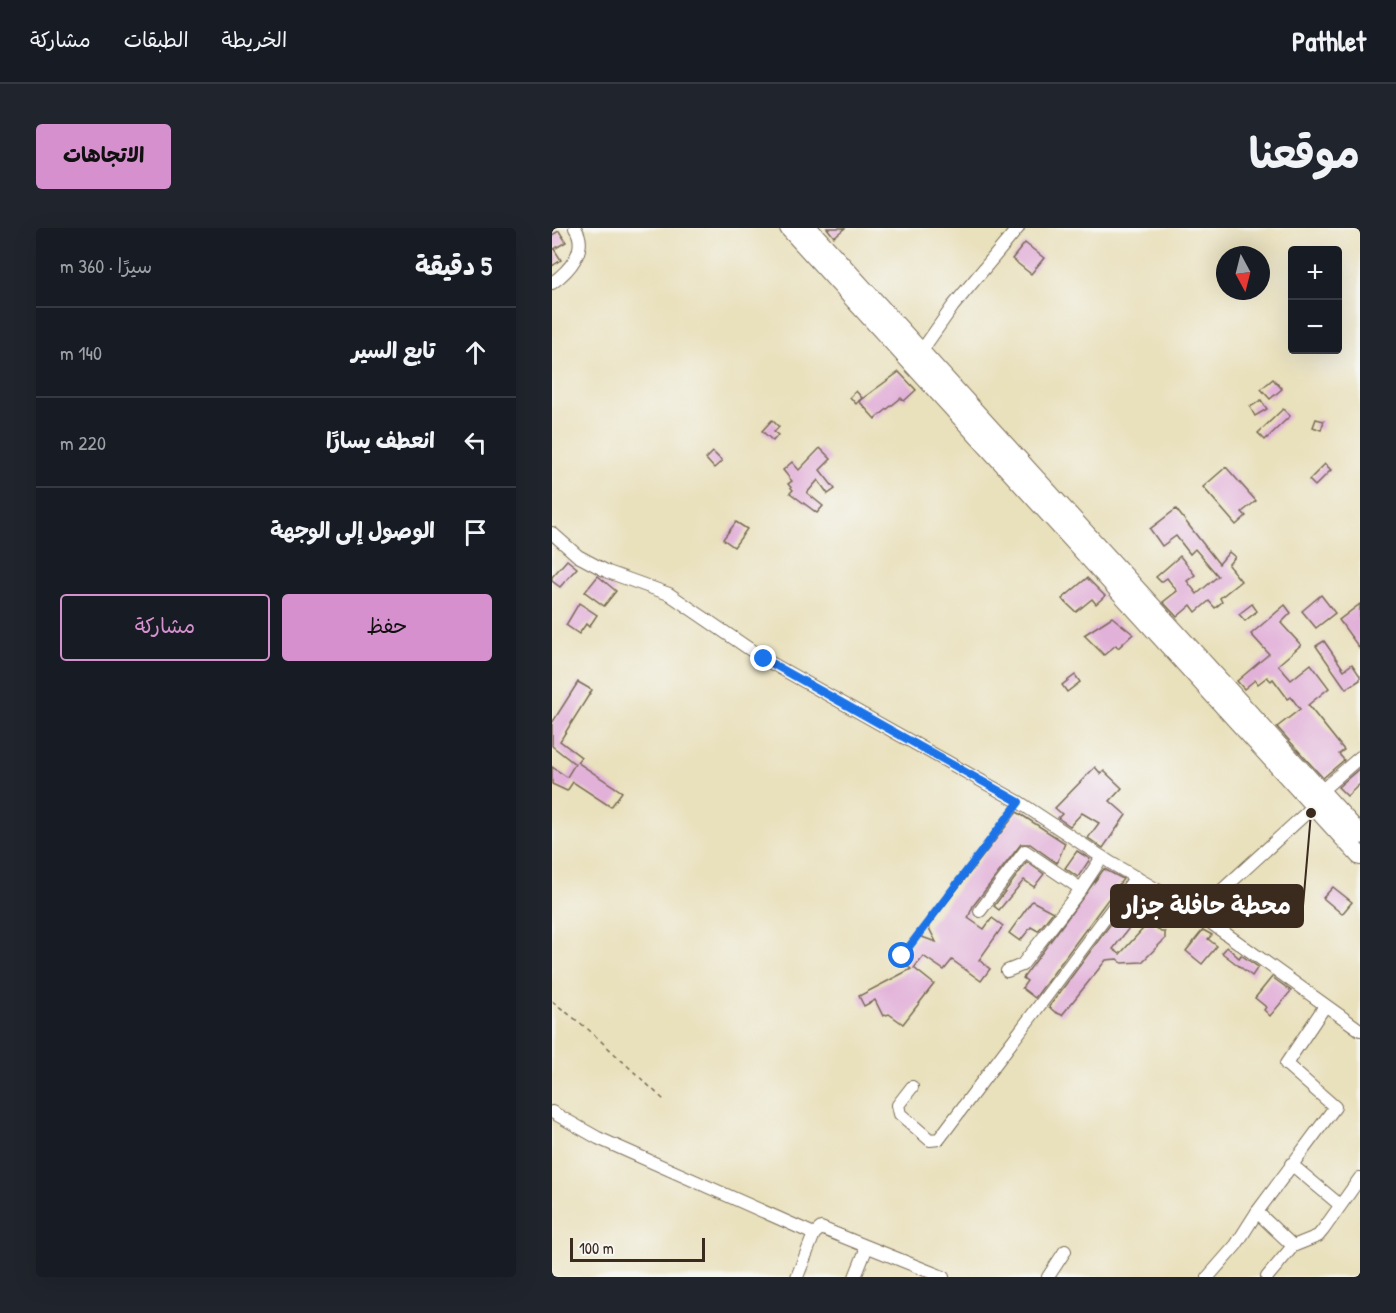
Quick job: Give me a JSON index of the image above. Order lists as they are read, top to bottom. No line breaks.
{"places":["محطة حافلة جزار"],"scale_bar":"100 m","north":"bottom","page":{"header":"Pathlet","nav":["الخريطة","الطبقات","مشاركة"],"title":"موقعنا","buttons":["الاتجاهات",["حفظ","مشاركة"]],"heading":["5 دقيقة","سيرًا · 360 m"],"map_buttons":["+","−"],"list":[["تابع السير","140 m"],["انعطف يسارًا","220 m"],"الوصول إلى الوجهة"],"scale":"100 m"}}
